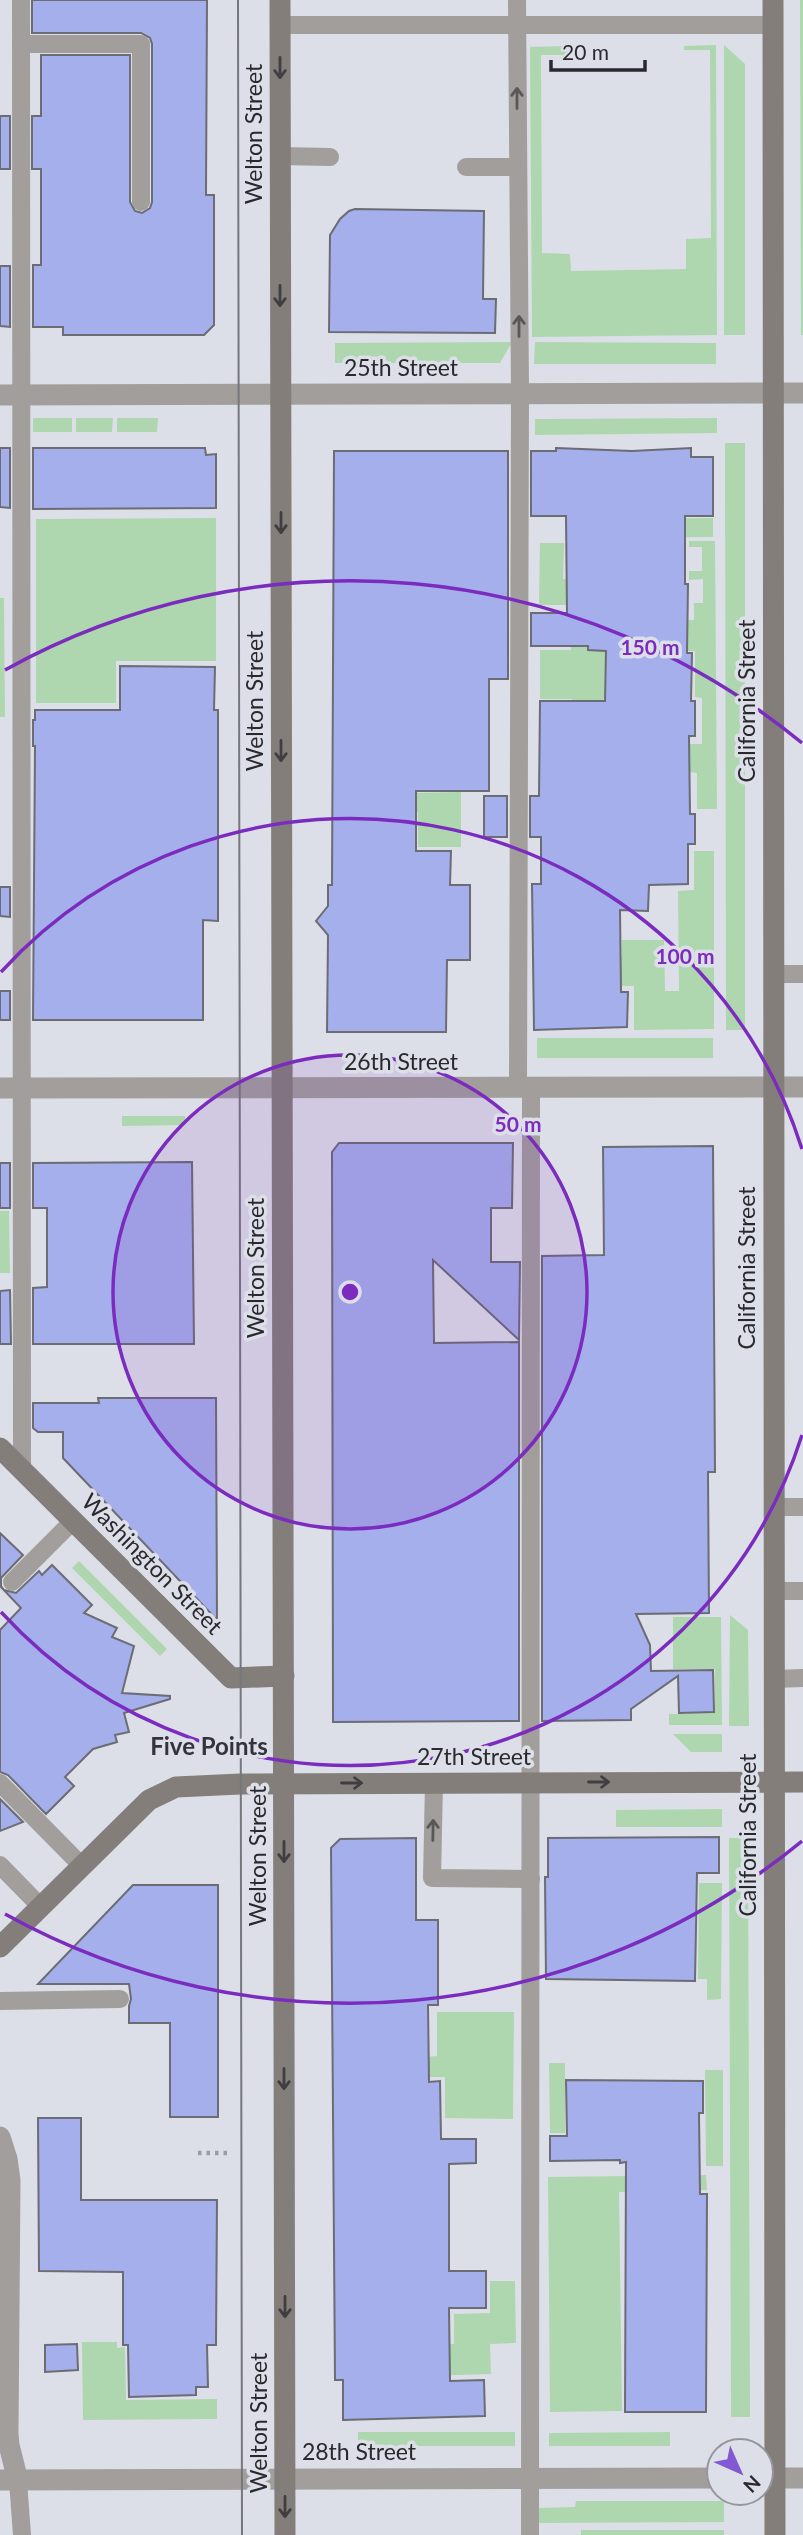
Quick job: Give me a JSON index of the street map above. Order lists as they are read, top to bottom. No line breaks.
{"streets":{"street":["Welton Street","25th Street","California Street","26th Street","Washington Street","27th Street","28th Street"]},"crossings":[["Welton Street","25th Street"],["Welton Street","26th Street"],["Welton Street","Washington Street"],["Welton Street","27th Street"],["Welton Street","28th Street"],["25th Street","California Street"],["California Street","26th Street"],["California Street","27th Street"]],"one_way":["Welton Street","27th Street"],"districts":["Five Points"],"scale_bar":"20 m","north":"bottom right","rings":["150 m","100 m","50 m"]}
